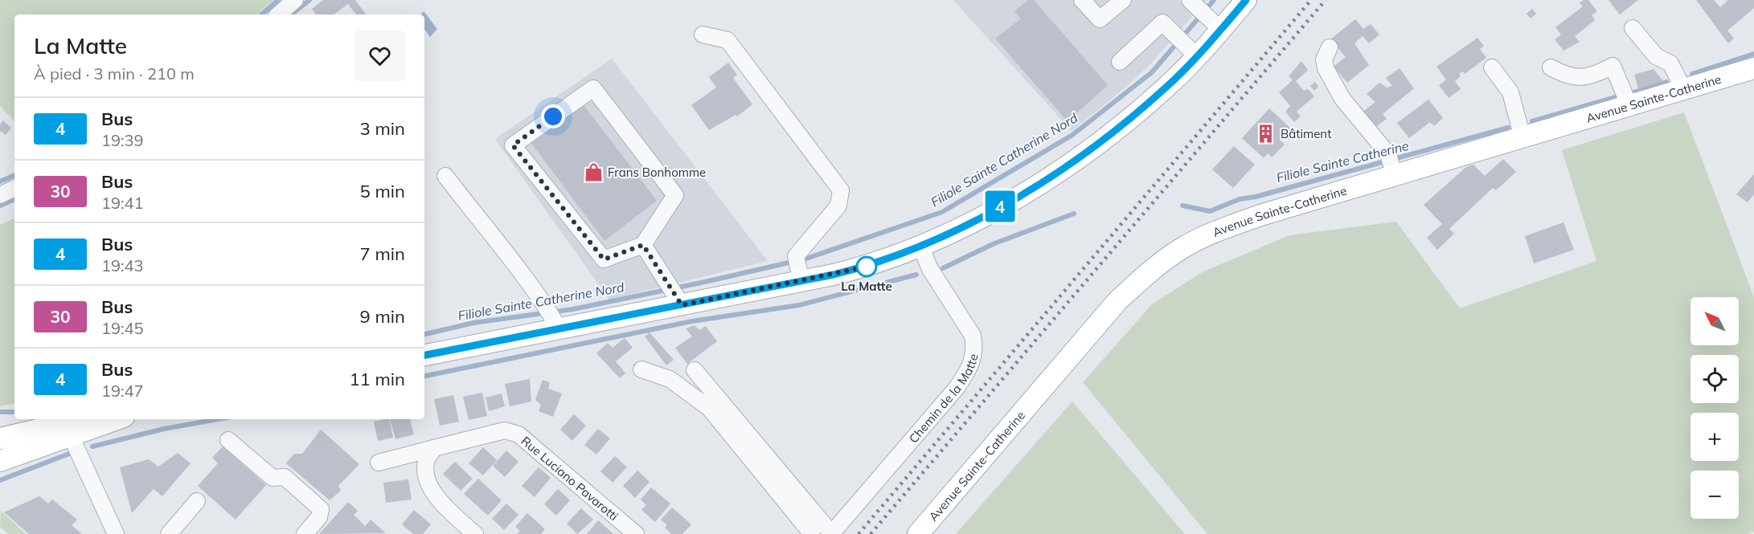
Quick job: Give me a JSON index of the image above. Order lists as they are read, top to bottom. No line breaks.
{"streets":{"main road":["Avenue Sainte-Catherine"],"street":["Chemin de la Matte","Rue Luciano Pavarotti"]},"water":["Filiole Sainte Catherine Nord","Filiole Sainte Catherine"],"places":{"building":["Bâtiment"],"shop":["Frans Bonhomme"],"other":["La Matte"]},"lines":["bus line 4"],"north":"top left","page":{"on_map":"4","heading":["La Matte","À pied · 3 min · 210 m"],"list":[{"mark":"4","name":"Bus","note":"19:39","value":"3 min"},{"mark":"30","name":"Bus","note":"19:41","value":"5 min"},{"mark":"4","name":"Bus","note":"19:43","value":"7 min"},{"mark":"30","name":"Bus","note":"19:45","value":"9 min"},{"mark":"4","name":"Bus","note":"19:47","value":"11 min"}],"map_buttons":["+","−"]}}
